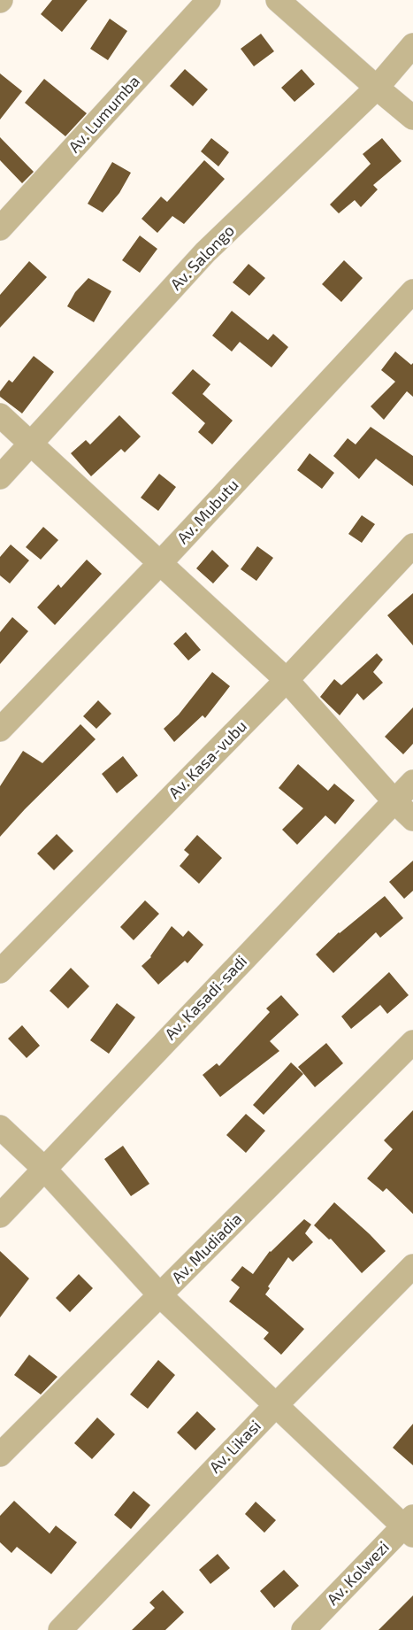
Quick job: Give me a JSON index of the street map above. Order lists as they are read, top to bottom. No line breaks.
{"streets":{"street":["Av. Lumumba","Av. Salongo","Av. Mubutu","Av. Kasa-vubu","Av. Kasadi-sadi","Av. Mudiadia","Av. Likasi","Av. Kolwezi"]}}
